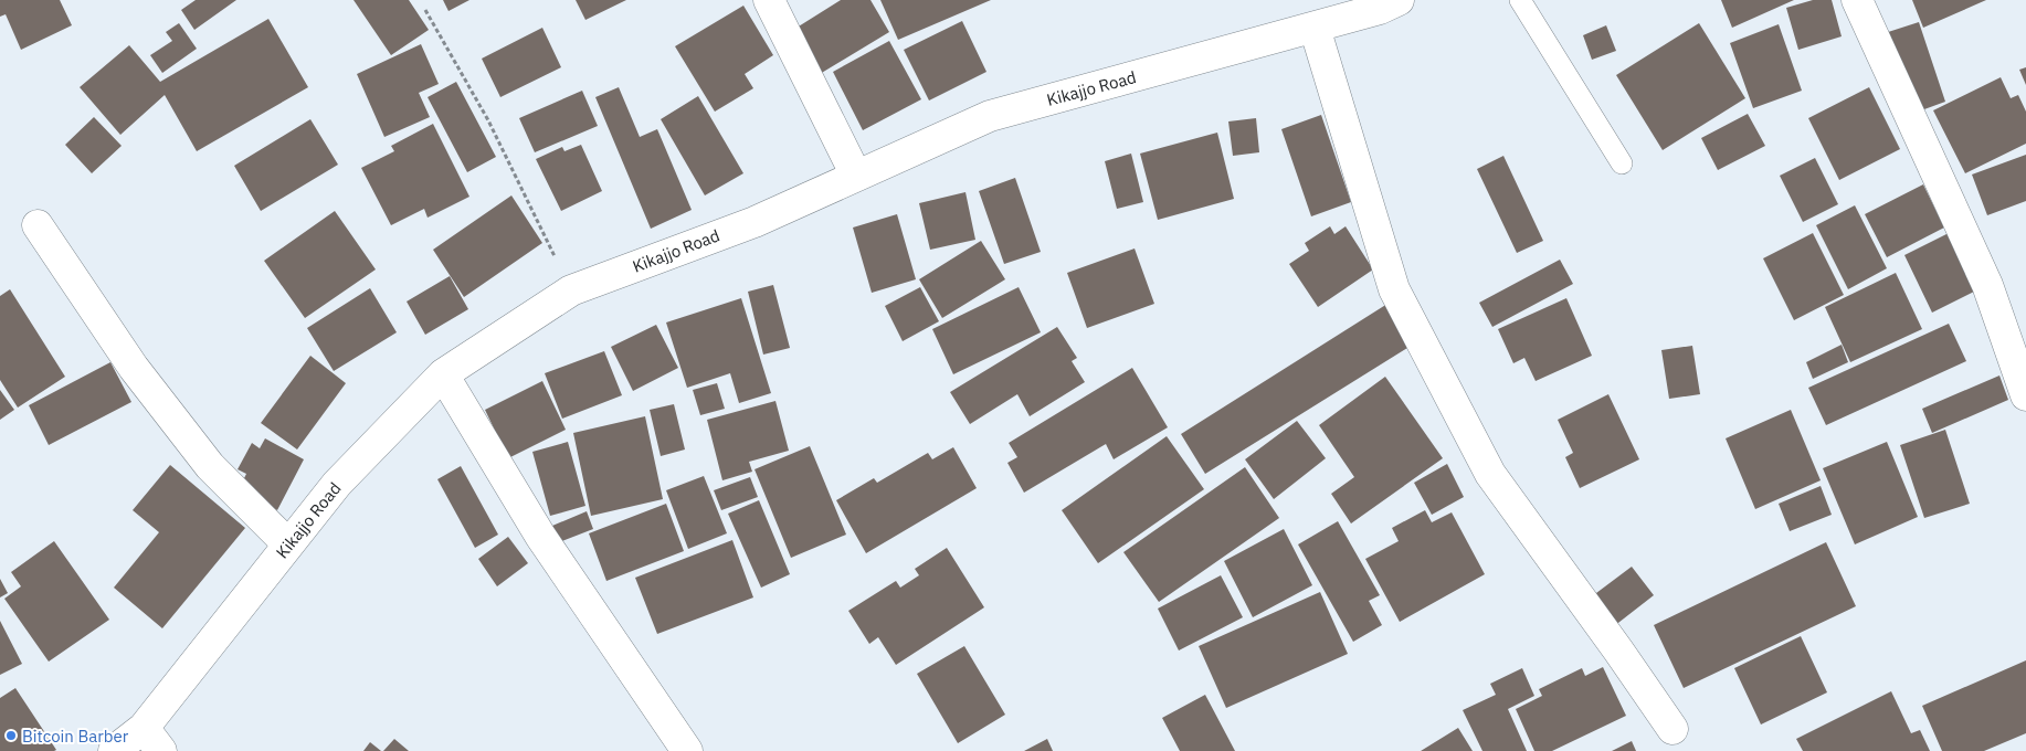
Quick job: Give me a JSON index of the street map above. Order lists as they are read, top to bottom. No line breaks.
{"streets":{"street":["Kikajjo Road"]},"places":["Bitcoin Barber"]}
